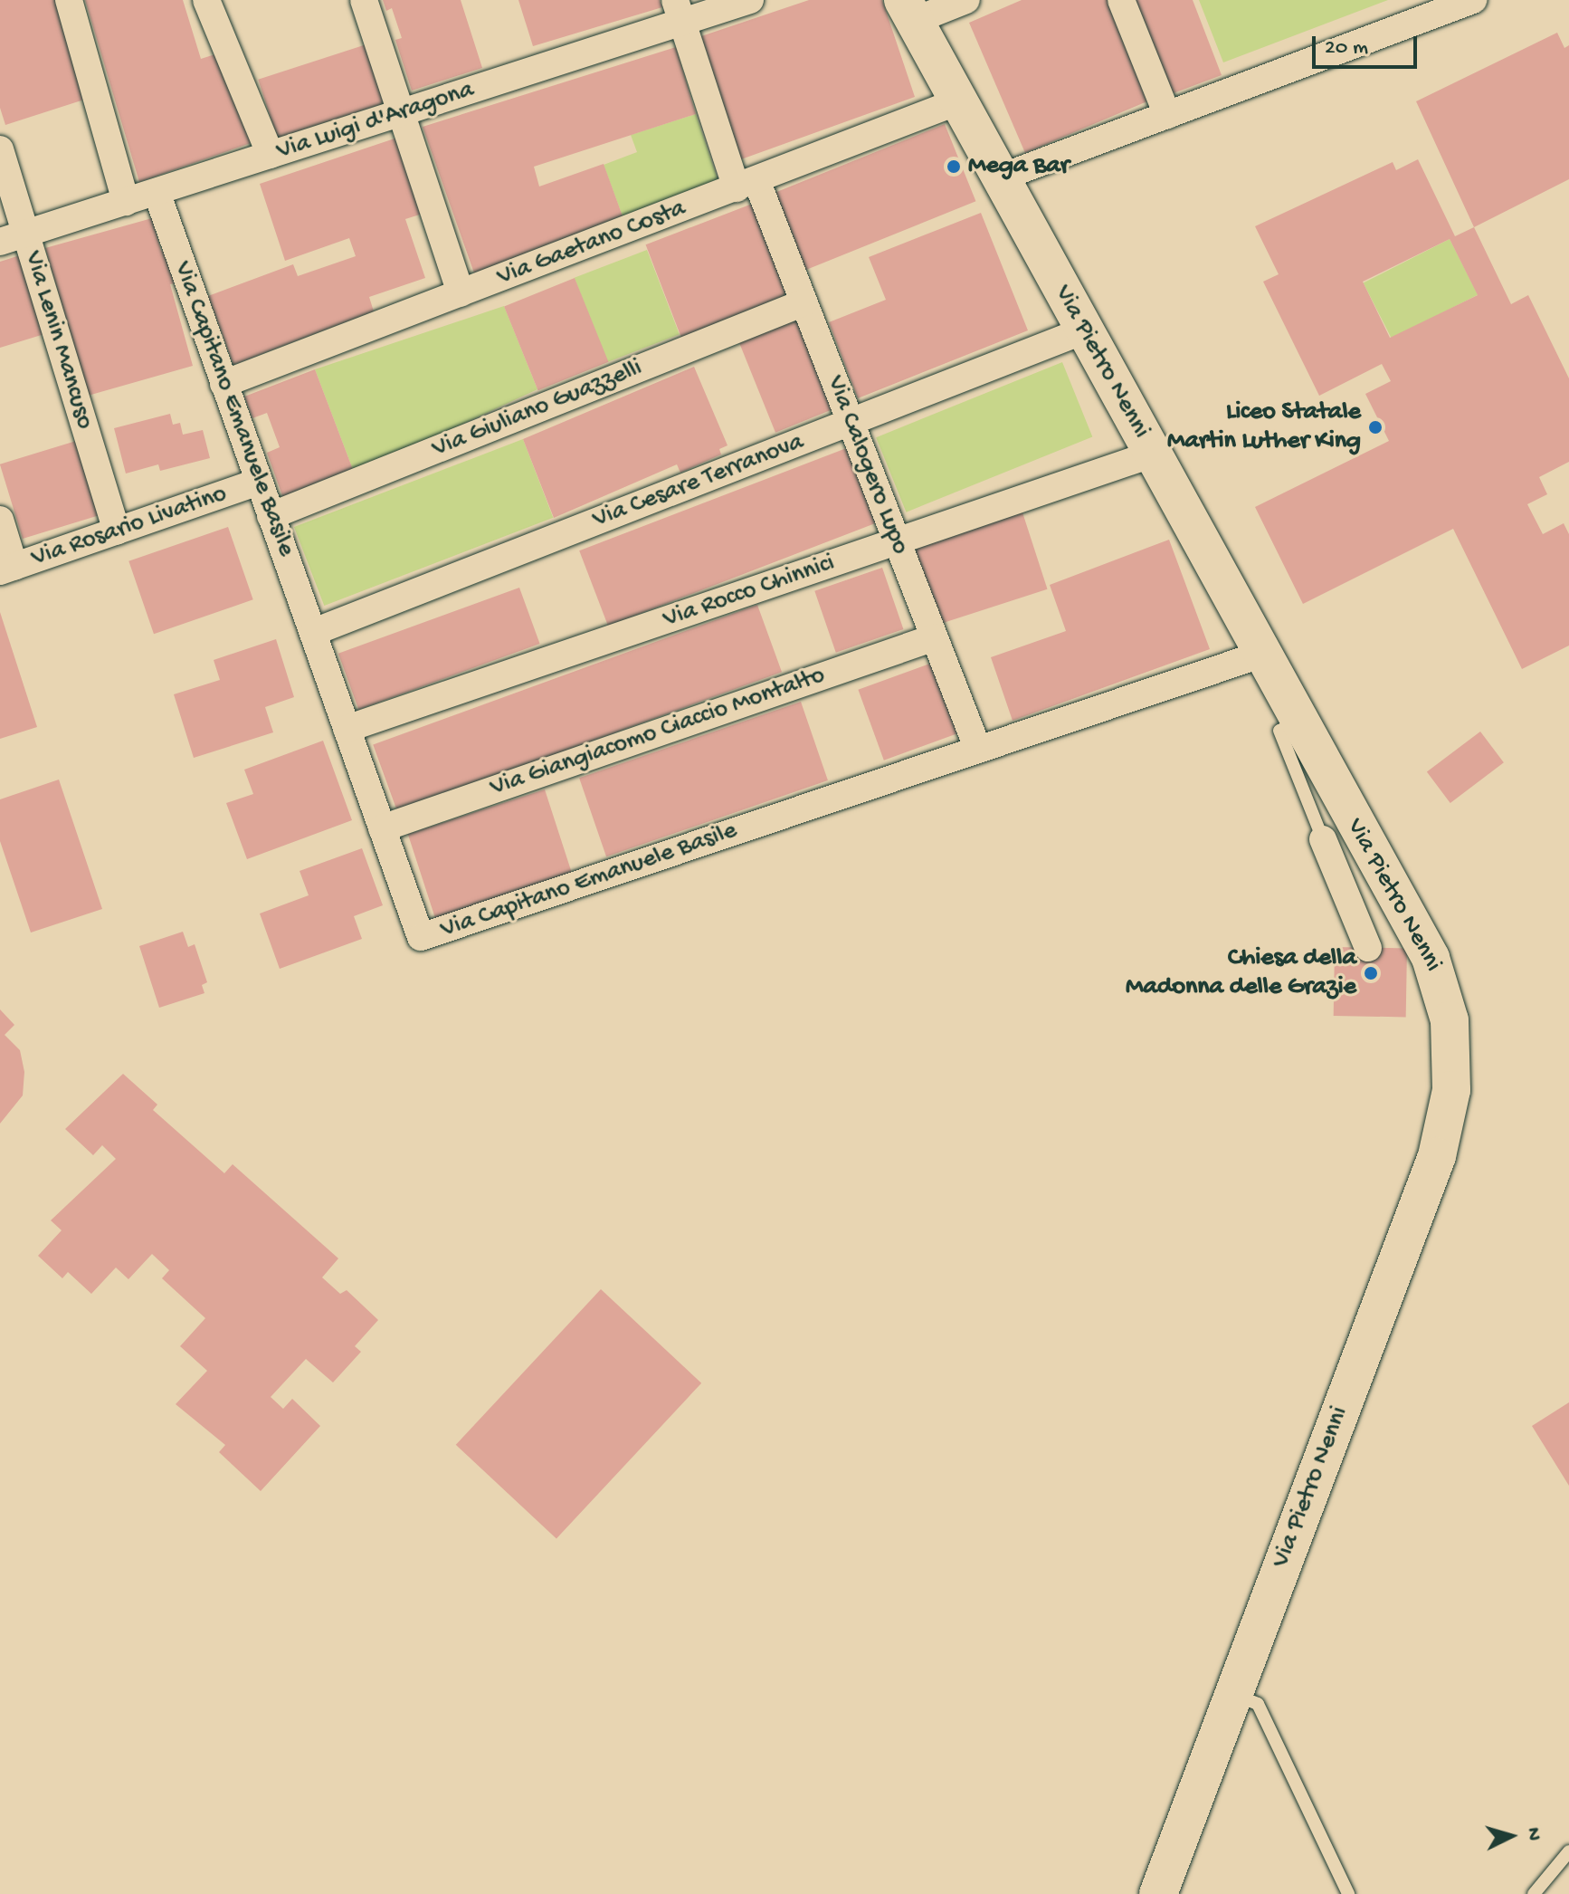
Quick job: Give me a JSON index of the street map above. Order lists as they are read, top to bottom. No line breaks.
{"streets":{"main road":["Via Pietro Nenni"],"street":["Via Luigi d'Aragona","Via Gaetano Costa","Via Lenin Mancuso","Via Capitano Emanuele Basile","Via Giuliano Guazzelli","Via Calogero Lupo","Via Cesare Terranova","Via Rosario Livatino","Via Rocco Chinnici","Via Giangiacomo Ciaccio Montalto"]},"crossings":[["Via Luigi d'Aragona","Via Lenin Mancuso"],["Via Luigi d'Aragona","Via Capitano Emanuele Basile"],["Via Luigi d'Aragona","Via Calogero Lupo"],["Via Gaetano Costa","Via Pietro Nenni"],["Via Gaetano Costa","Via Capitano Emanuele Basile"],["Via Gaetano Costa","Via Calogero Lupo"],["Via Lenin Mancuso","Via Rosario Livatino"],["Via Pietro Nenni","Via Capitano Emanuele Basile"],["Via Pietro Nenni","Via Cesare Terranova"],["Via Pietro Nenni","Via Rocco Chinnici"],["Via Capitano Emanuele Basile","Via Giuliano Guazzelli"],["Via Capitano Emanuele Basile","Via Calogero Lupo"],["Via Capitano Emanuele Basile","Via Cesare Terranova"],["Via Capitano Emanuele Basile","Via Rosario Livatino"],["Via Capitano Emanuele Basile","Via Rocco Chinnici"],["Via Capitano Emanuele Basile","Via Giangiacomo Ciaccio Montalto"],["Via Giuliano Guazzelli","Via Calogero Lupo"],["Via Calogero Lupo","Via Cesare Terranova"],["Via Calogero Lupo","Via Rocco Chinnici"],["Via Calogero Lupo","Via Giangiacomo Ciaccio Montalto"]],"places":["Mega Bar","Liceo Statale Martin Luther King","Chiesa della Madonna delle Grazie"],"scale_bar":"20 m","north":"right"}
